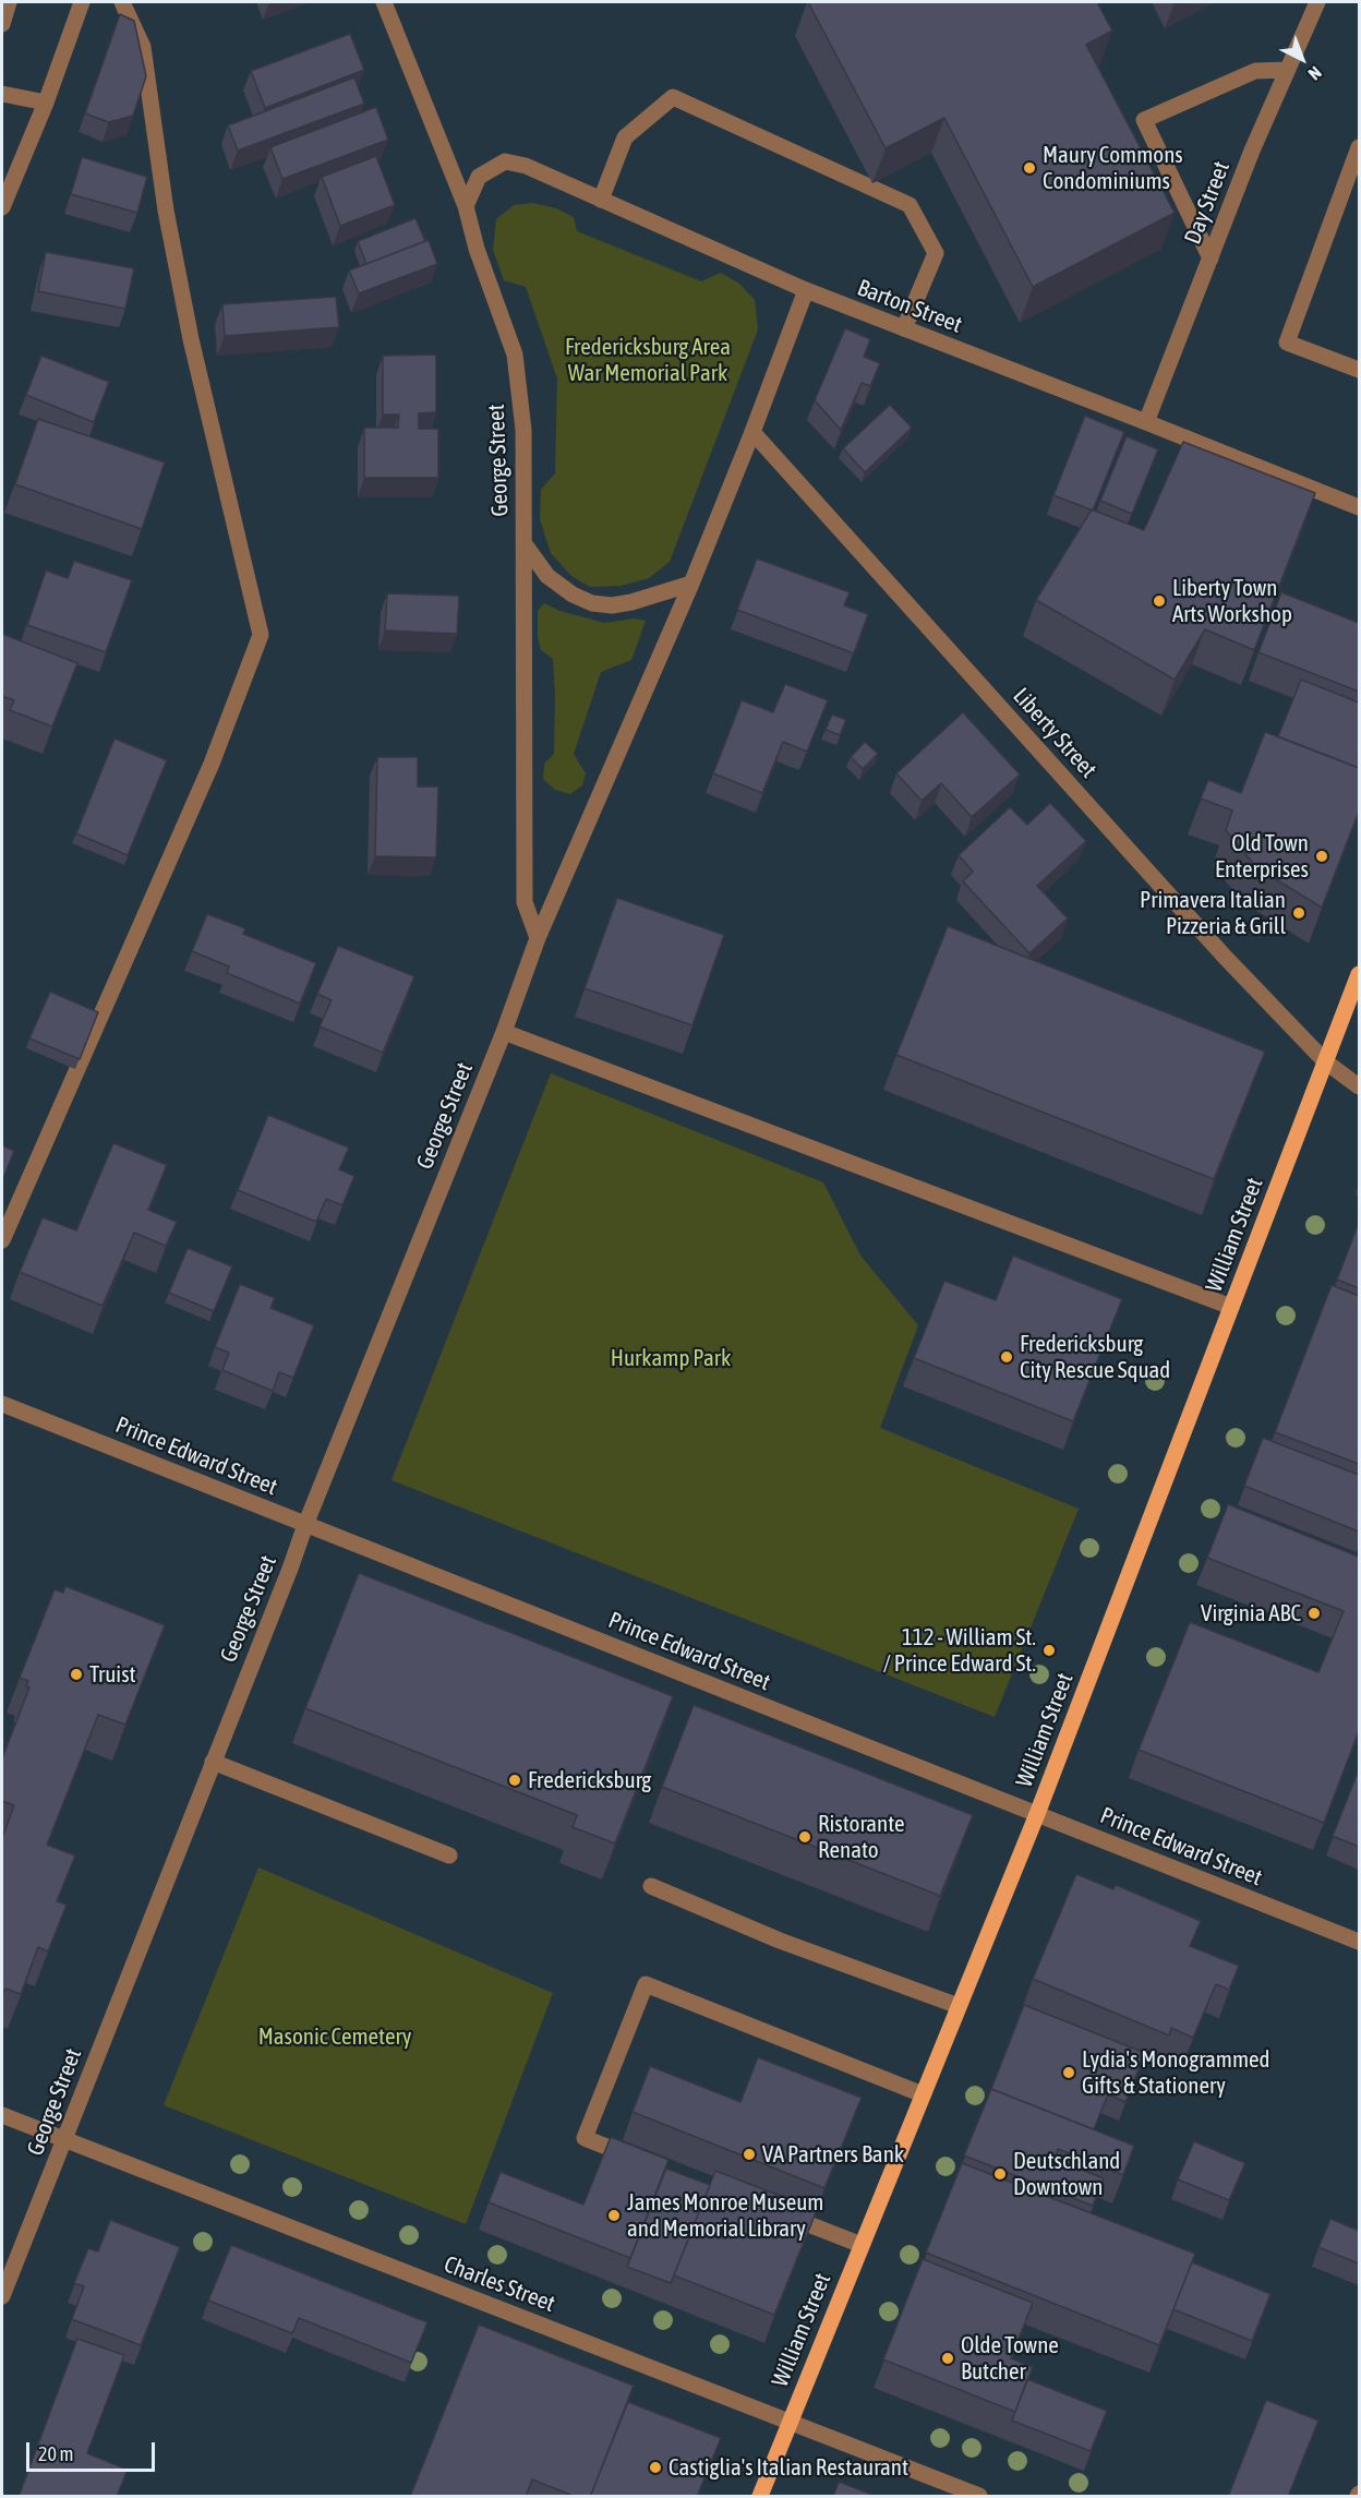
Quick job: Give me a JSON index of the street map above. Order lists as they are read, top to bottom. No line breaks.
{"streets":{"main road":["William Street"],"street":["Day Street","Barton Street","George Street","Liberty Street","Prince Edward Street","Charles Street"]},"crossings":[["Day Street","Barton Street"],["Barton Street","George Street"],["George Street","Liberty Street"],["George Street","Prince Edward Street"],["George Street","Charles Street"],["Liberty Street","William Street"],["William Street","Prince Edward Street"],["William Street","Charles Street"]],"parks":["Fredericksburg Area War Memorial Park","Hurkamp Park","Masonic Cemetery"],"places":["Maury Commons Condominiums","Liberty Town Arts Workshop","Old Town Enterprises","Primavera Italian Pizzeria & Grill","Fredericksburg City Rescue Squad","Virginia ABC","112 - William St. / Prince Edward St.","Truist","Fredericksburg","Ristorante Renato","Lydia's Monogrammed Gifts & Stationery","VA Partners Bank","Deutschland Downtown","James Monroe Museum and Memorial Library","Olde Towne Butcher","Castiglia's Italian Restaurant"],"scale_bar":"20 m","north":"bottom right"}
